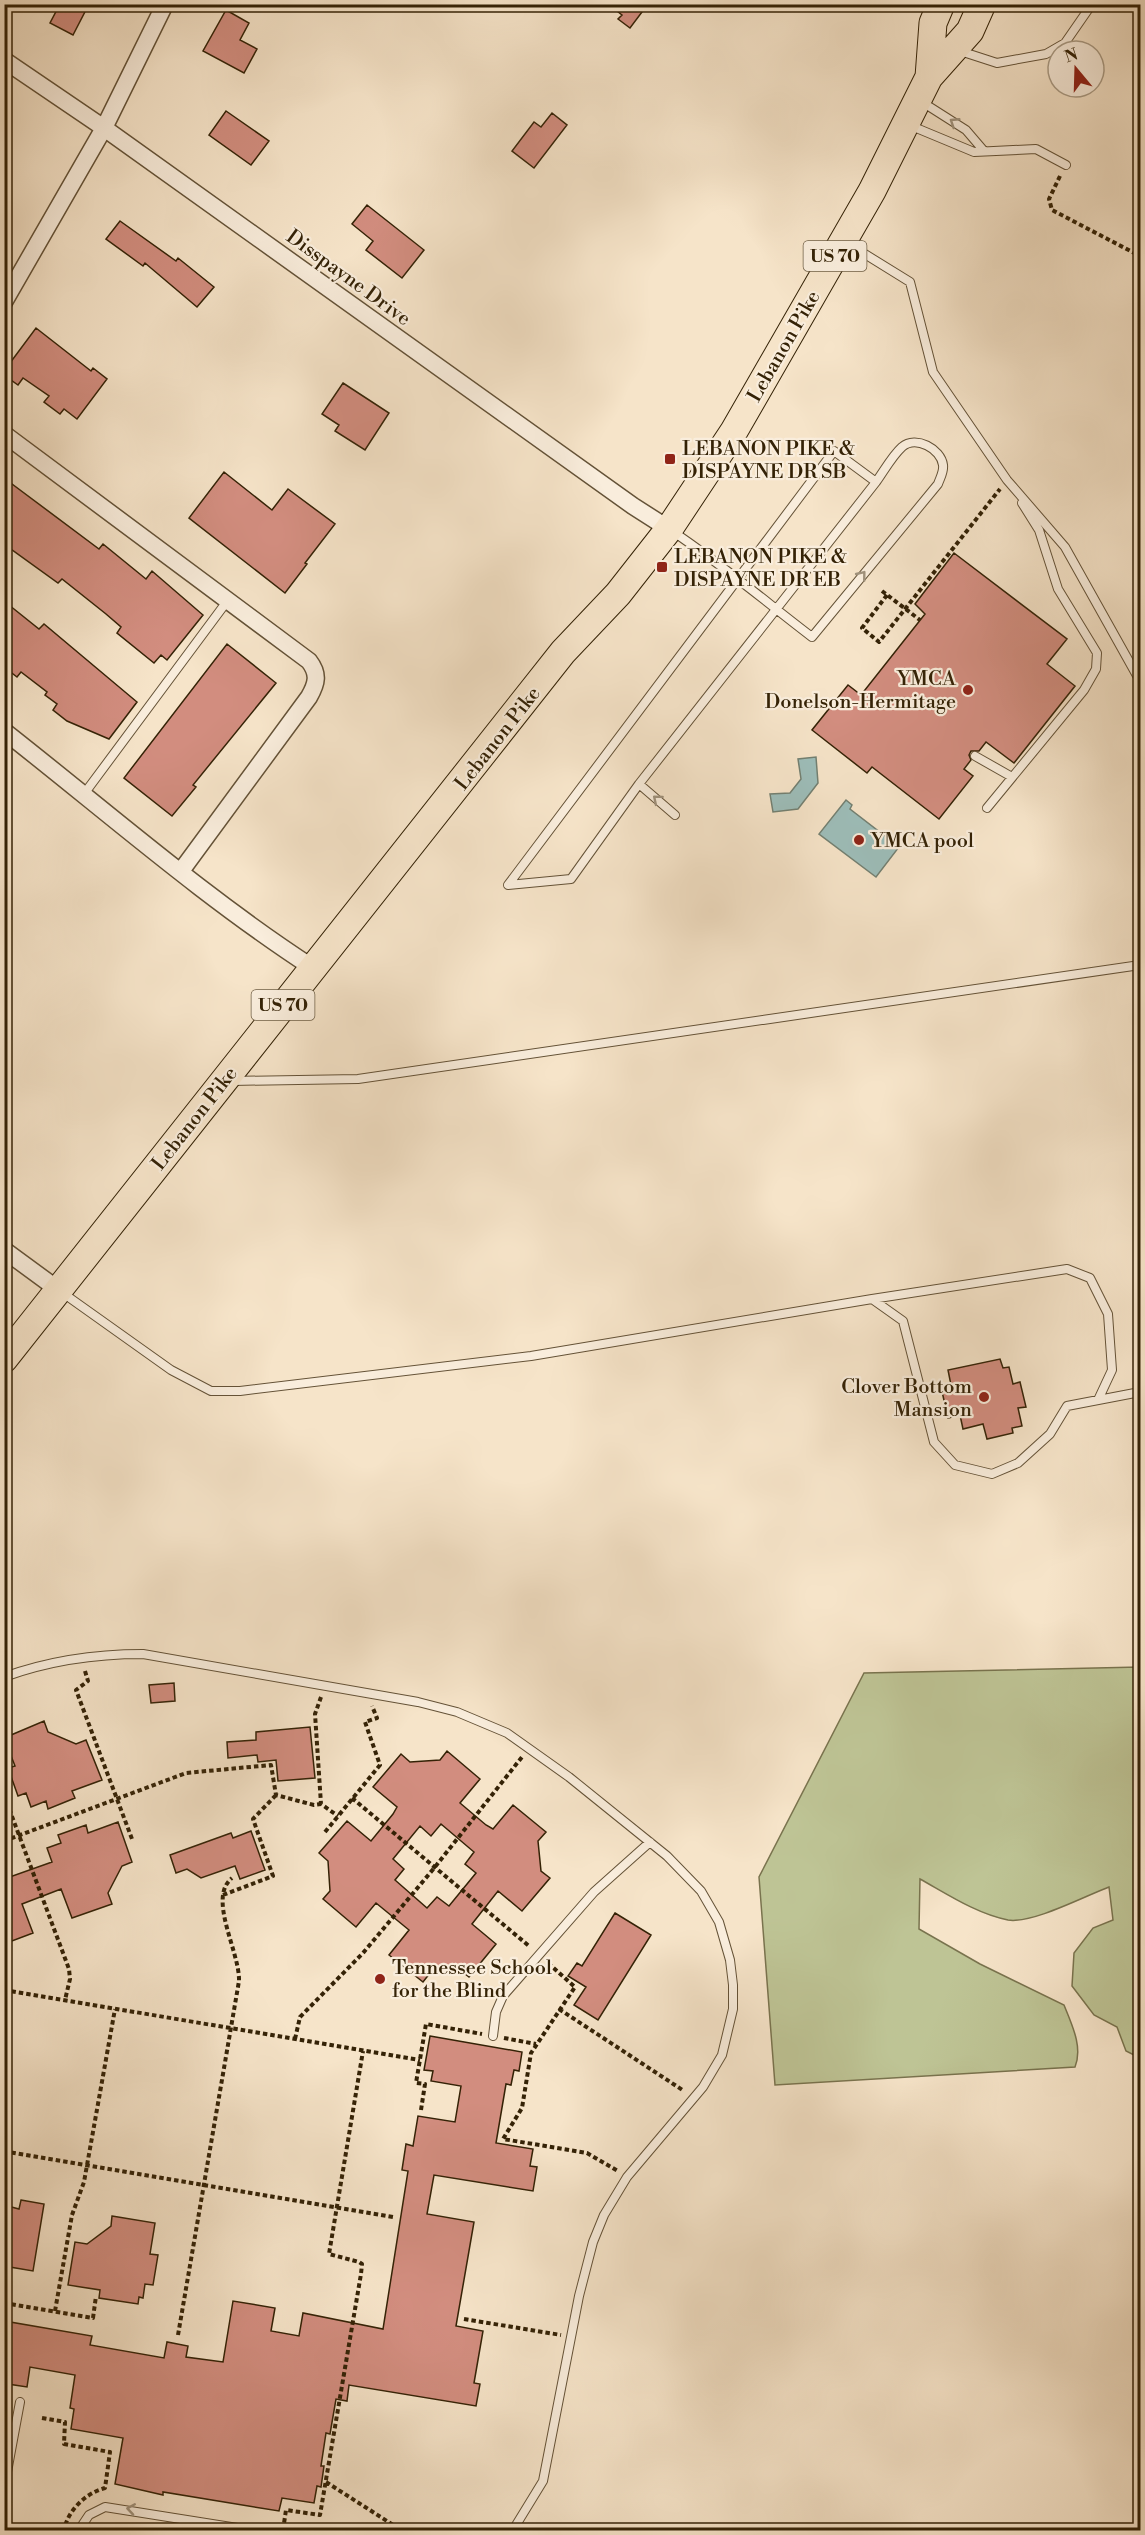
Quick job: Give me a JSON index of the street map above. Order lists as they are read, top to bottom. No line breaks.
{"streets":{"main road":["US 70","Lebanon Pike"],"street":["Disspayne Drive"]},"crossings":[["Disspayne Drive","Lebanon Pike"]],"places":{"transit":["LEBANON PIKE & DISPAYNE DR SB","LEBANON PIKE & DISPAYNE DR EB"],"other":["YMCA Donelson-Hermitage","YMCA pool","Clover Bottom Mansion","Tennessee School for the Blind"]},"north":"top"}
